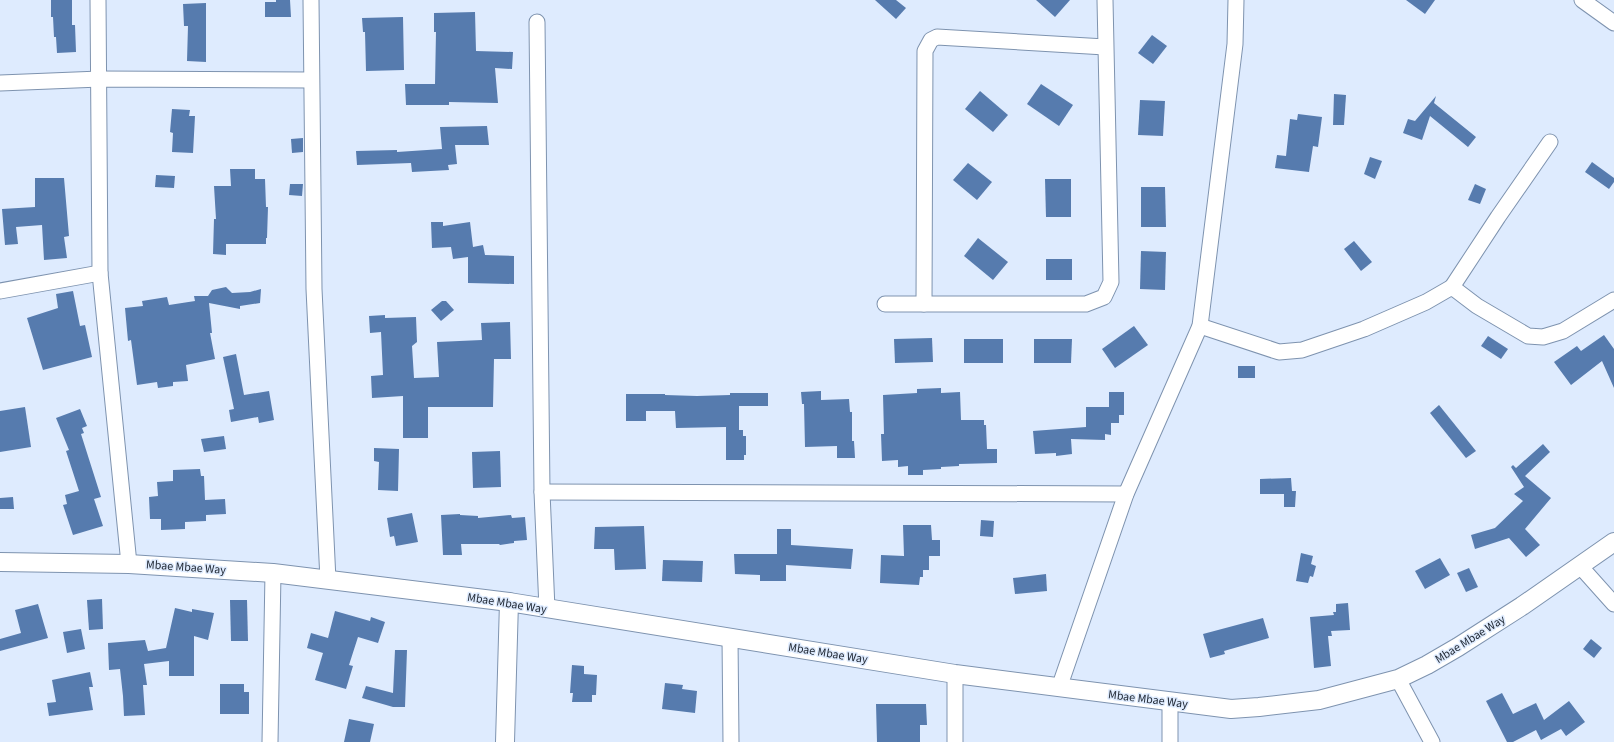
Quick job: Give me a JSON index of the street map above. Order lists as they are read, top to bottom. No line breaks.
{"streets":{"street":["Mbae Mbae Way"]}}
